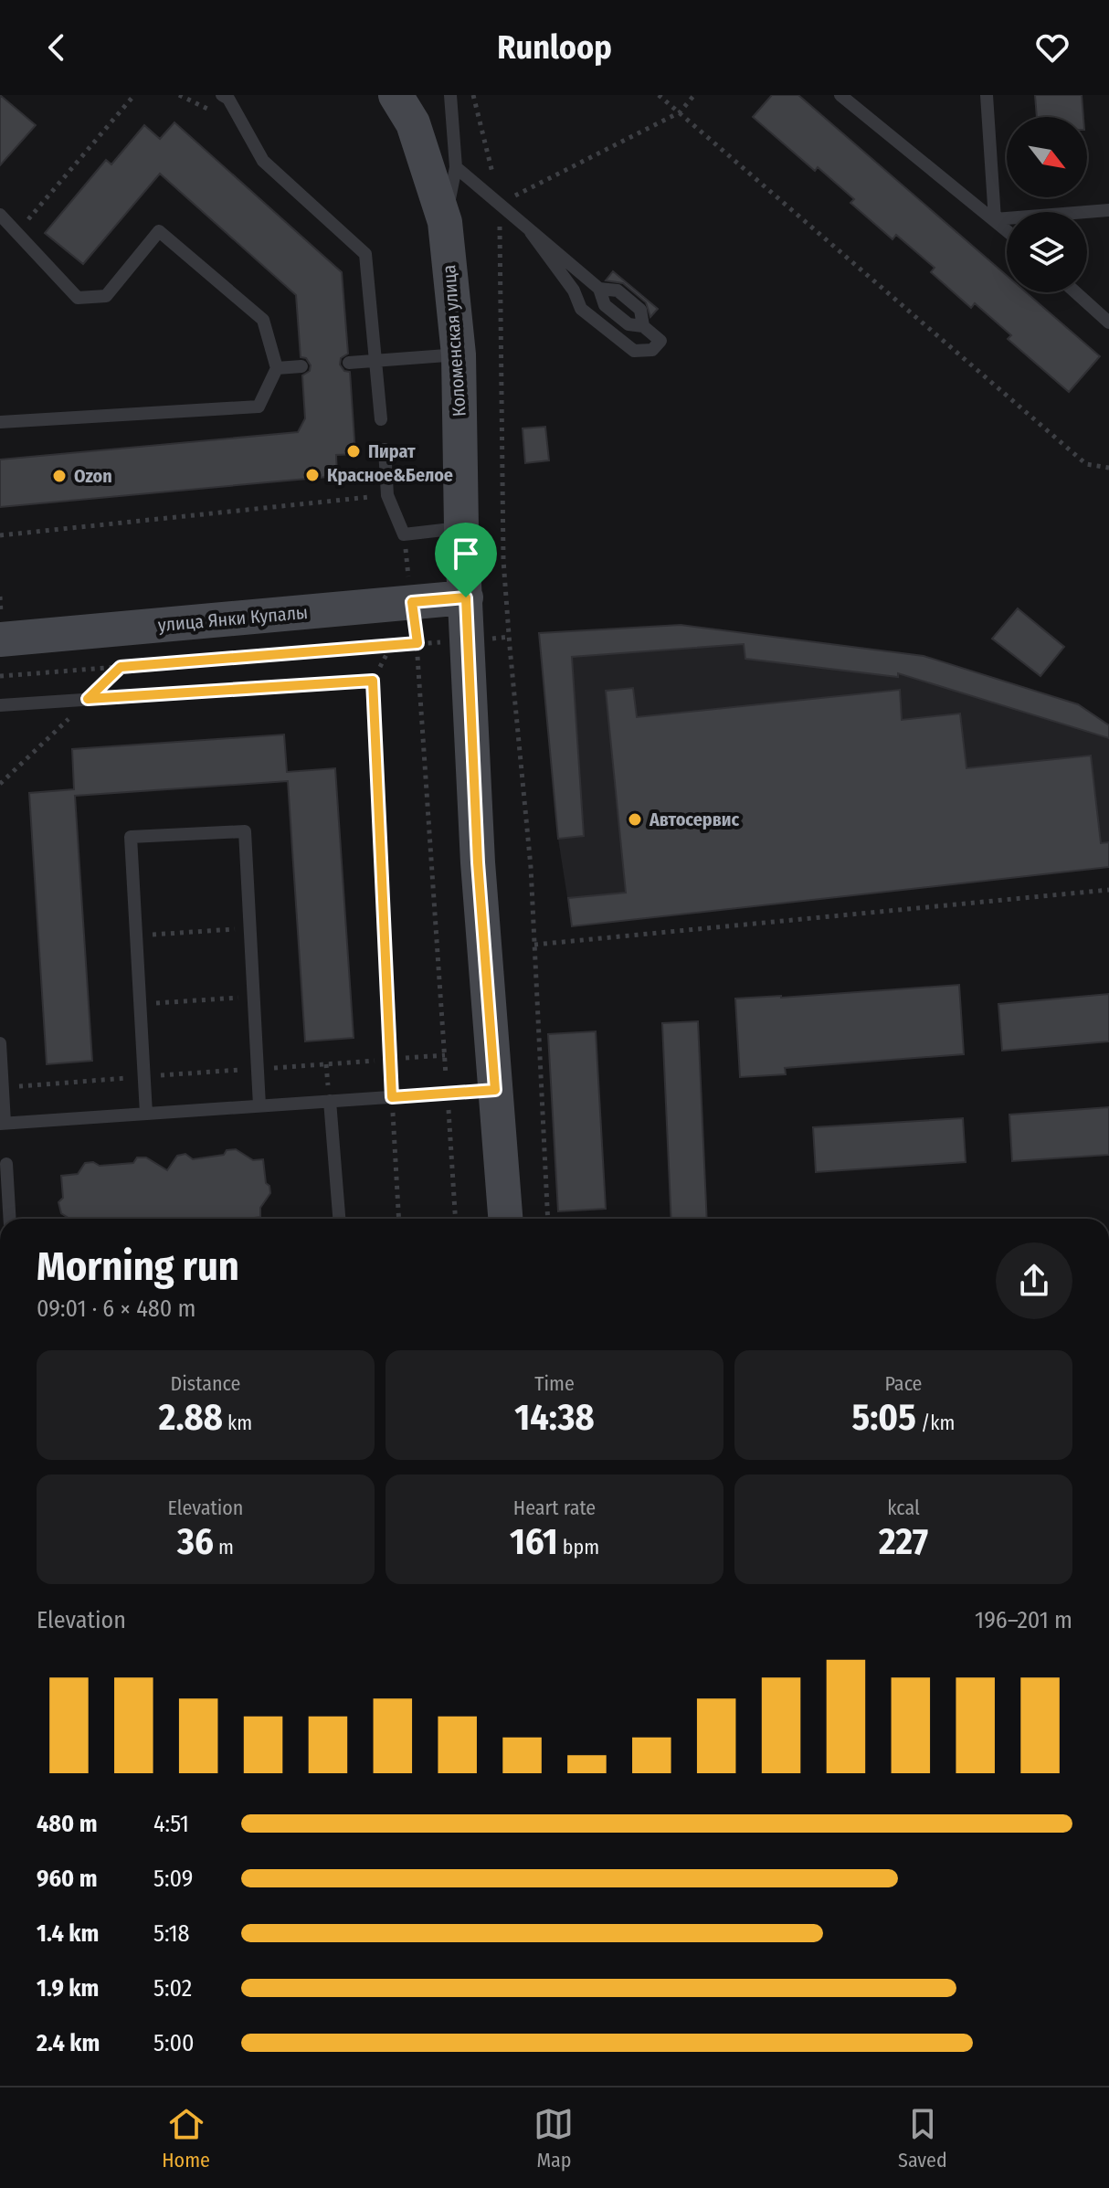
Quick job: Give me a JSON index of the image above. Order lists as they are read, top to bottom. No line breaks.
{"streets":{"main road":["Коломенская улица","улица Янки Купалы"]},"crossings":[["Коломенская улица","улица Янки Купалы"]],"places":["Пират","Красное&Белое","Ozon","Автосервис"],"north":"bottom right","page":{"header":"Runloop","heading":["Morning run","09:01 · 6 × 480 m"],"stats":[["Distance","2.88 km"],["Time","14:38"],["Pace","5:05 /km"],["Elevation","36 m"],["Heart rate","161 bpm"],["kcal","227"]],"chart":["Elevation","196–201 m"],"list":[{"name":"480 m","note":"4:51"},{"name":"960 m","note":"5:09"},{"name":"1.4 km","note":"5:18"},{"name":"1.9 km","note":"5:02"},{"name":"2.4 km","note":"5:00"}],"tabs":["Home","Map","Saved"]}}
